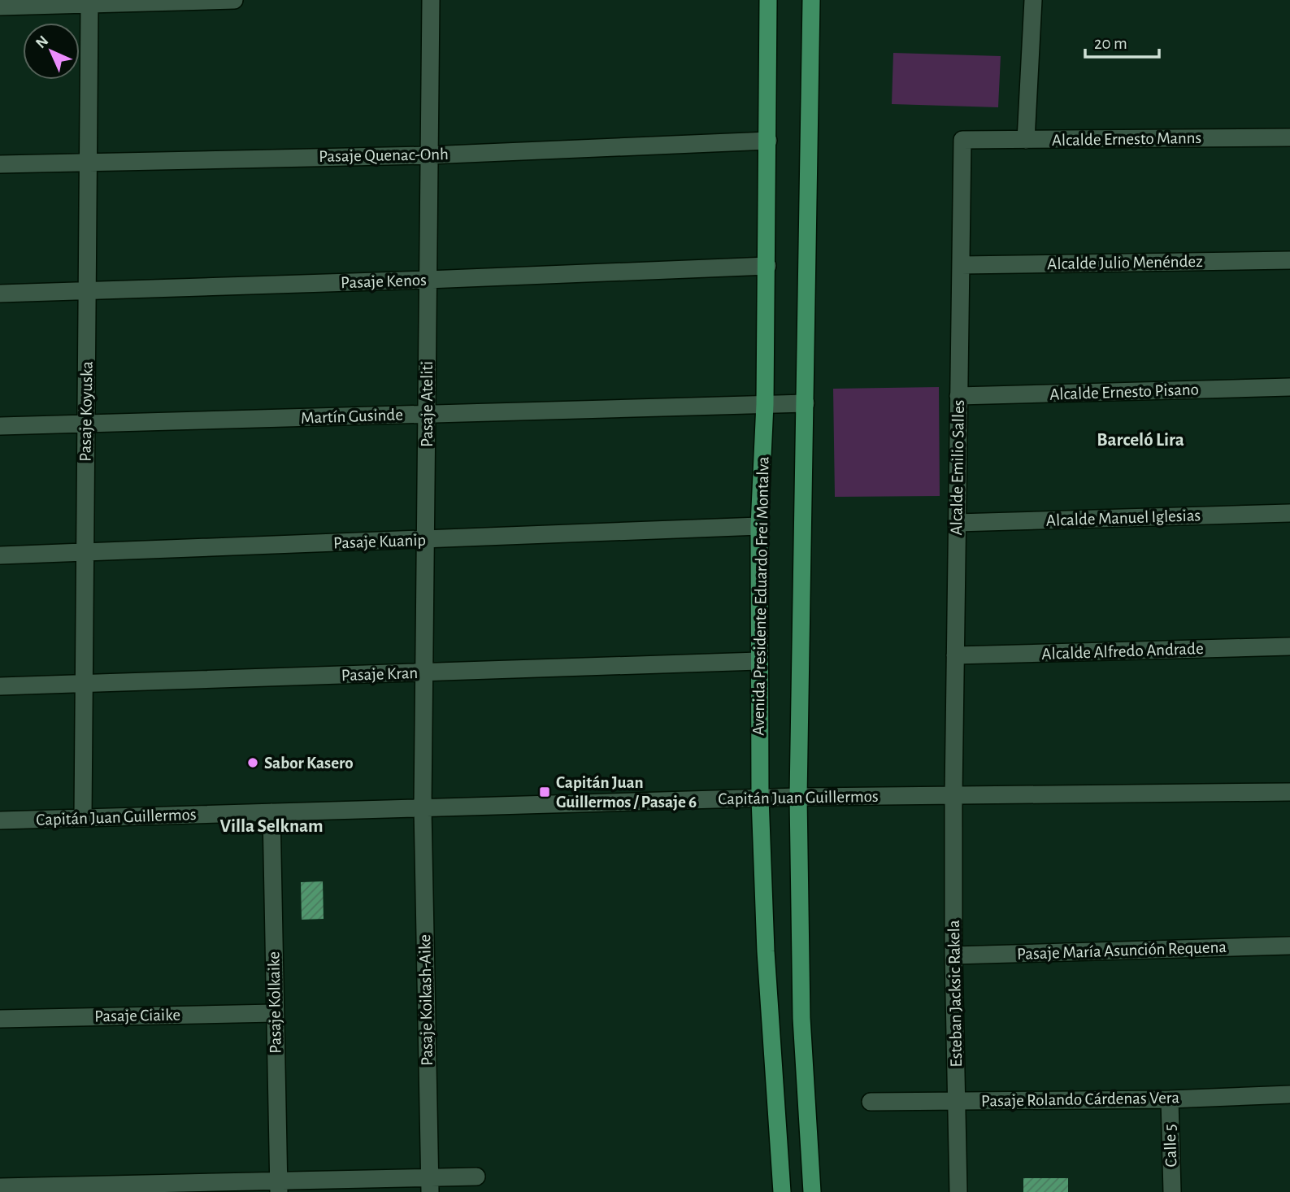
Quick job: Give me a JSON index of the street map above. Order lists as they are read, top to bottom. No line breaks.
{"streets":{"main road":["Avenida Presidente Eduardo Frei Montalva"],"street":["Alcalde Ernesto Manns","Pasaje Quenac-Onh","Alcalde Julio Menéndez","Pasaje Kenos","Alcalde Ernesto Pisano","Pasaje Ateliti","Pasaje Koyuska","Martín Gusinde","Alcalde Emilio Salles","Alcalde Manuel Iglesias","Pasaje Kuanip","Alcalde Alfredo Andrade","Pasaje Kran","Capitán Juan Guillermos","Pasaje María Asunción Requena","Esteban Jacksic Rakela","Pasaje Koikash-Aike","Pasaje Kolkaike","Pasaje Ciaike","Pasaje Rolando Cárdenas Vera","Calle 5"]},"crossings":[["Alcalde Ernesto Manns","Alcalde Emilio Salles"],["Pasaje Quenac-Onh","Pasaje Ateliti"],["Pasaje Quenac-Onh","Pasaje Koyuska"],["Pasaje Quenac-Onh","Avenida Presidente Eduardo Frei Montalva"],["Alcalde Julio Menéndez","Alcalde Emilio Salles"],["Pasaje Kenos","Pasaje Ateliti"],["Pasaje Kenos","Pasaje Koyuska"],["Pasaje Kenos","Avenida Presidente Eduardo Frei Montalva"],["Alcalde Ernesto Pisano","Alcalde Emilio Salles"],["Pasaje Ateliti","Martín Gusinde"],["Pasaje Ateliti","Pasaje Kuanip"],["Pasaje Ateliti","Pasaje Kran"],["Pasaje Ateliti","Capitán Juan Guillermos"],["Pasaje Ateliti","Pasaje Koikash-Aike"],["Pasaje Koyuska","Martín Gusinde"],["Pasaje Koyuska","Pasaje Kuanip"],["Pasaje Koyuska","Pasaje Kran"],["Pasaje Koyuska","Capitán Juan Guillermos"],["Martín Gusinde","Avenida Presidente Eduardo Frei Montalva"],["Alcalde Emilio Salles","Alcalde Manuel Iglesias"],["Alcalde Emilio Salles","Alcalde Alfredo Andrade"],["Alcalde Emilio Salles","Capitán Juan Guillermos"],["Alcalde Emilio Salles","Esteban Jacksic Rakela"],["Pasaje Kuanip","Avenida Presidente Eduardo Frei Montalva"],["Avenida Presidente Eduardo Frei Montalva","Pasaje Kran"],["Avenida Presidente Eduardo Frei Montalva","Capitán Juan Guillermos"],["Capitán Juan Guillermos","Esteban Jacksic Rakela"],["Capitán Juan Guillermos","Pasaje Koikash-Aike"],["Capitán Juan Guillermos","Pasaje Kolkaike"],["Pasaje María Asunción Requena","Esteban Jacksic Rakela"],["Esteban Jacksic Rakela","Pasaje Rolando Cárdenas Vera"],["Pasaje Kolkaike","Pasaje Ciaike"],["Pasaje Rolando Cárdenas Vera","Calle 5"]],"districts":["Barceló Lira","Villa Selknam"],"places":{"other":["Sabor Kasero"],"transit":["Capitán Juan Guillermos / Pasaje 6"]},"scale_bar":"20 m","north":"top left"}
